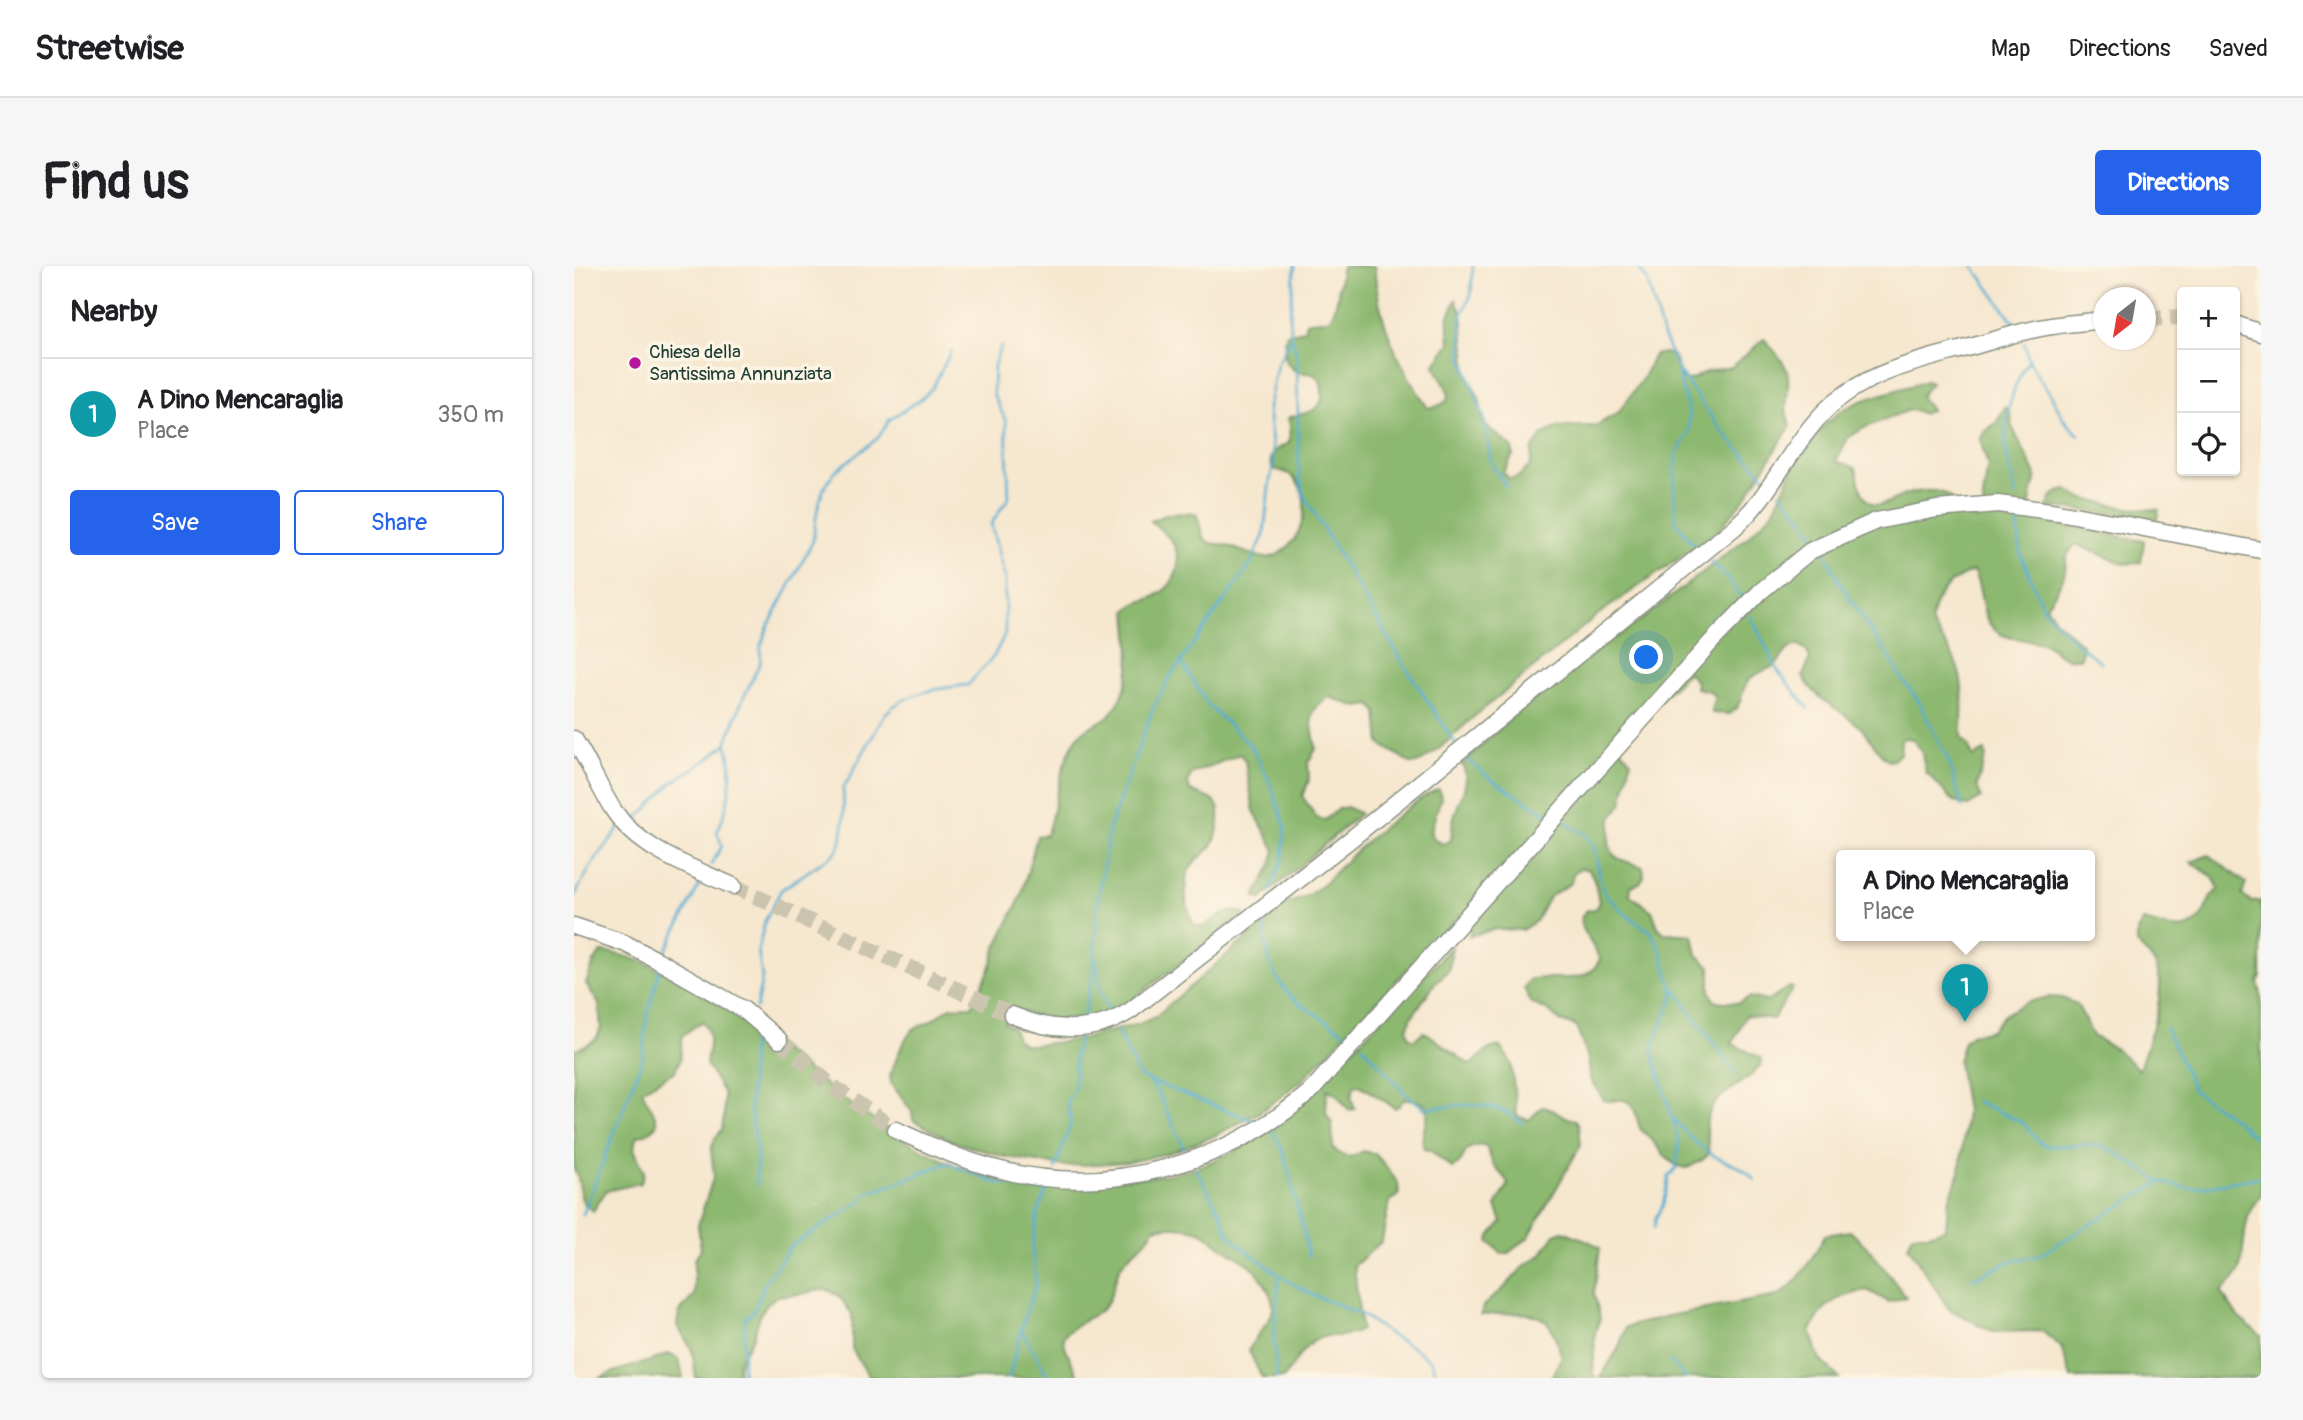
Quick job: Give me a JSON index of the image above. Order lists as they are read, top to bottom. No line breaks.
{"places":["Chiesa della Santissima Annunziata"],"north":"bottom left","page":{"header":"Streetwise","nav":["Map","Directions","Saved"],"buttons":["Directions",["Save","Share"]],"title":"Find us","heading":"Nearby","map_buttons":["+","−"],"list":[{"mark":"1","name":"A Dino Mencaraglia","note":"Place","value":"350 m"}],"popup":["A Dino Mencaraglia","Place"],"pins":"1"}}
